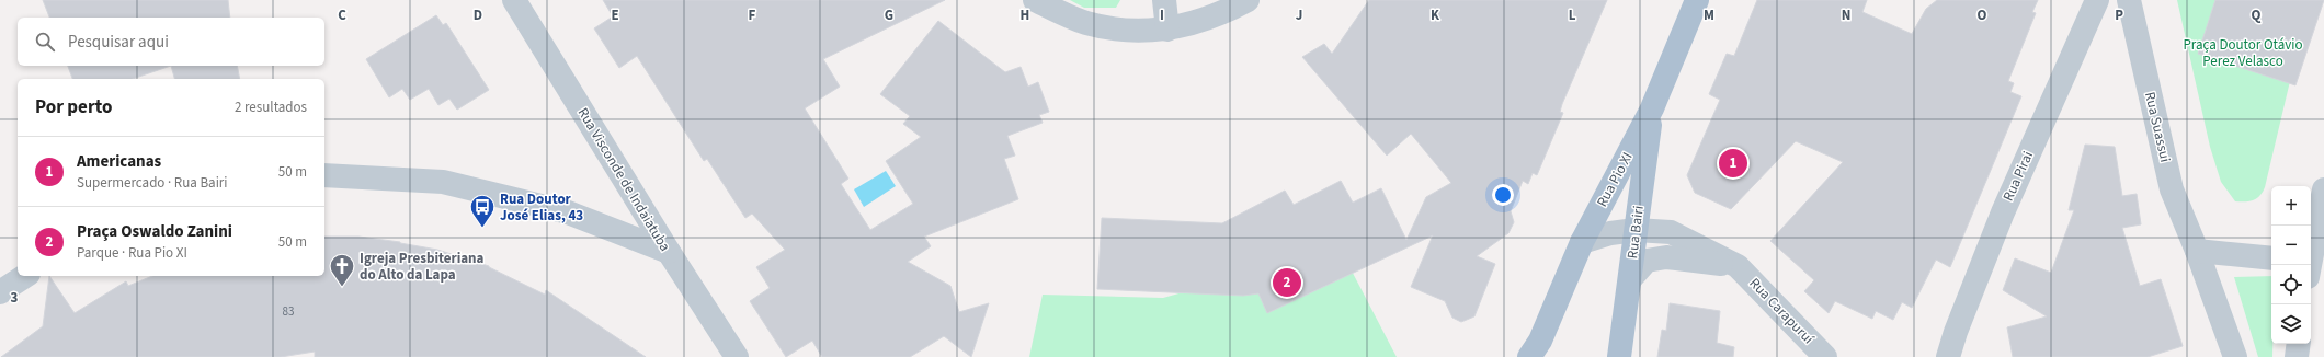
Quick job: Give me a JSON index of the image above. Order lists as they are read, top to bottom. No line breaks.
{"streets":{"main road":["Rua Pio XI","Rua Bairi"],"street":["Rua Suassui","Rua Pirai","Rua Visconde de Indaiatuba","Rua Carapuruí"]},"crossings":[["Rua Pio XI","Rua Bairi"],["Rua Pio XI","Rua Carapuruí"],["Rua Bairi","Rua Carapuruí"]],"parks":["Praça Doutor Otávio Perez Velasco"],"places":{"bus stop":["Rua Doutor José Elias, 43"],"church":["Igreja Presbiteriana do Alto da Lapa"]},"house_numbers":["83"],"page":{"search":"Pesquisar aqui","heading":["Por perto","2 resultados"],"list":[{"mark":"1","name":"Americanas","note":"Supermercado · Rua Bairi","value":"50 m"},{"mark":"2","name":"Praça Oswaldo Zanini","note":"Parque · Rua Pio XI","value":"50 m"}],"pins":["1","2"],"map_buttons":["+","−"]},"grid":{"columns":["C","D","E","F","G","H","I","J","K","L","M","N","O","P","Q"],"rows":["3"]}}
